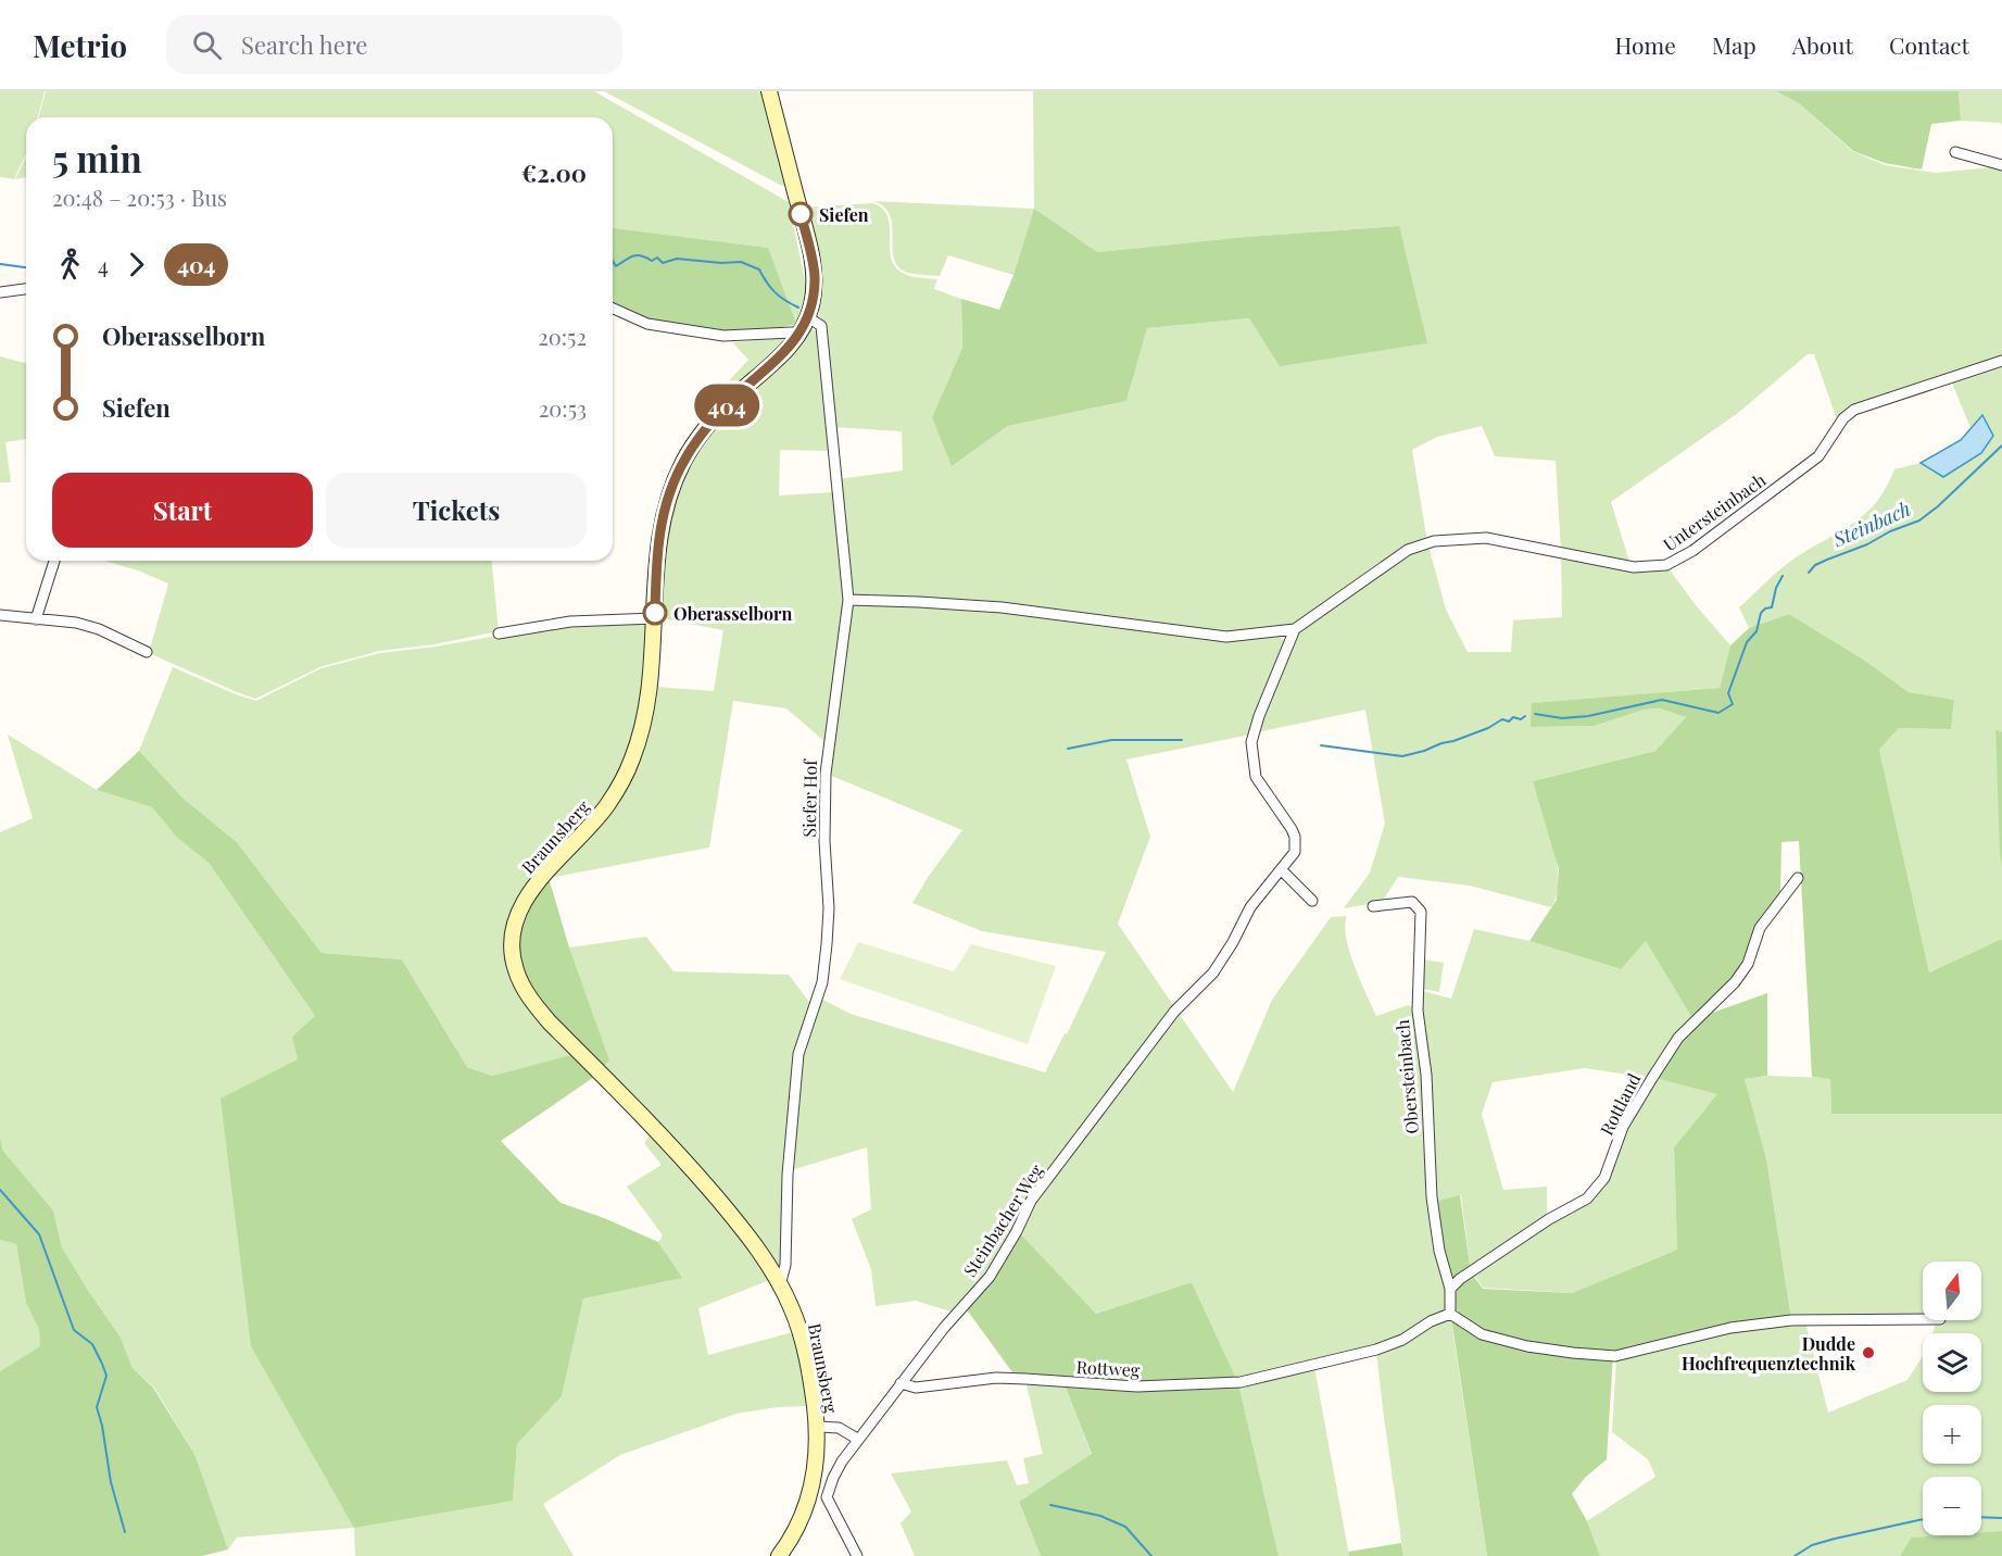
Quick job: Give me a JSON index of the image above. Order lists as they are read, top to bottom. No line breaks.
{"streets":{"main road":["Braunsberg"],"street":["Untersteinbach","Siefer Hof","Obersteinbach","Rottland","Steinbacher Weg","Rottweg"]},"crossings":[["Siefer Hof","Braunsberg"],["Obersteinbach","Rottland"],["Steinbacher Weg","Rottweg"]],"water":["Steinbach"],"places":["Siefen","Oberasselborn","Dudde Hochfrequenztechnik"],"lines":["bus line 404"],"north":"top","page":{"header":"Metrio","search":"Search here","nav":["Home","Map","About","Contact"],"on_map":"404","heading":["5 min","20:48 – 20:53 · Bus","€2.00"],"legs":["4","404"],"list":[{"name":"Oberasselborn","value":"20:52"},{"name":"Siefen","value":"20:53"}],"buttons":["Start","Tickets"],"map_buttons":["+","−"]}}
